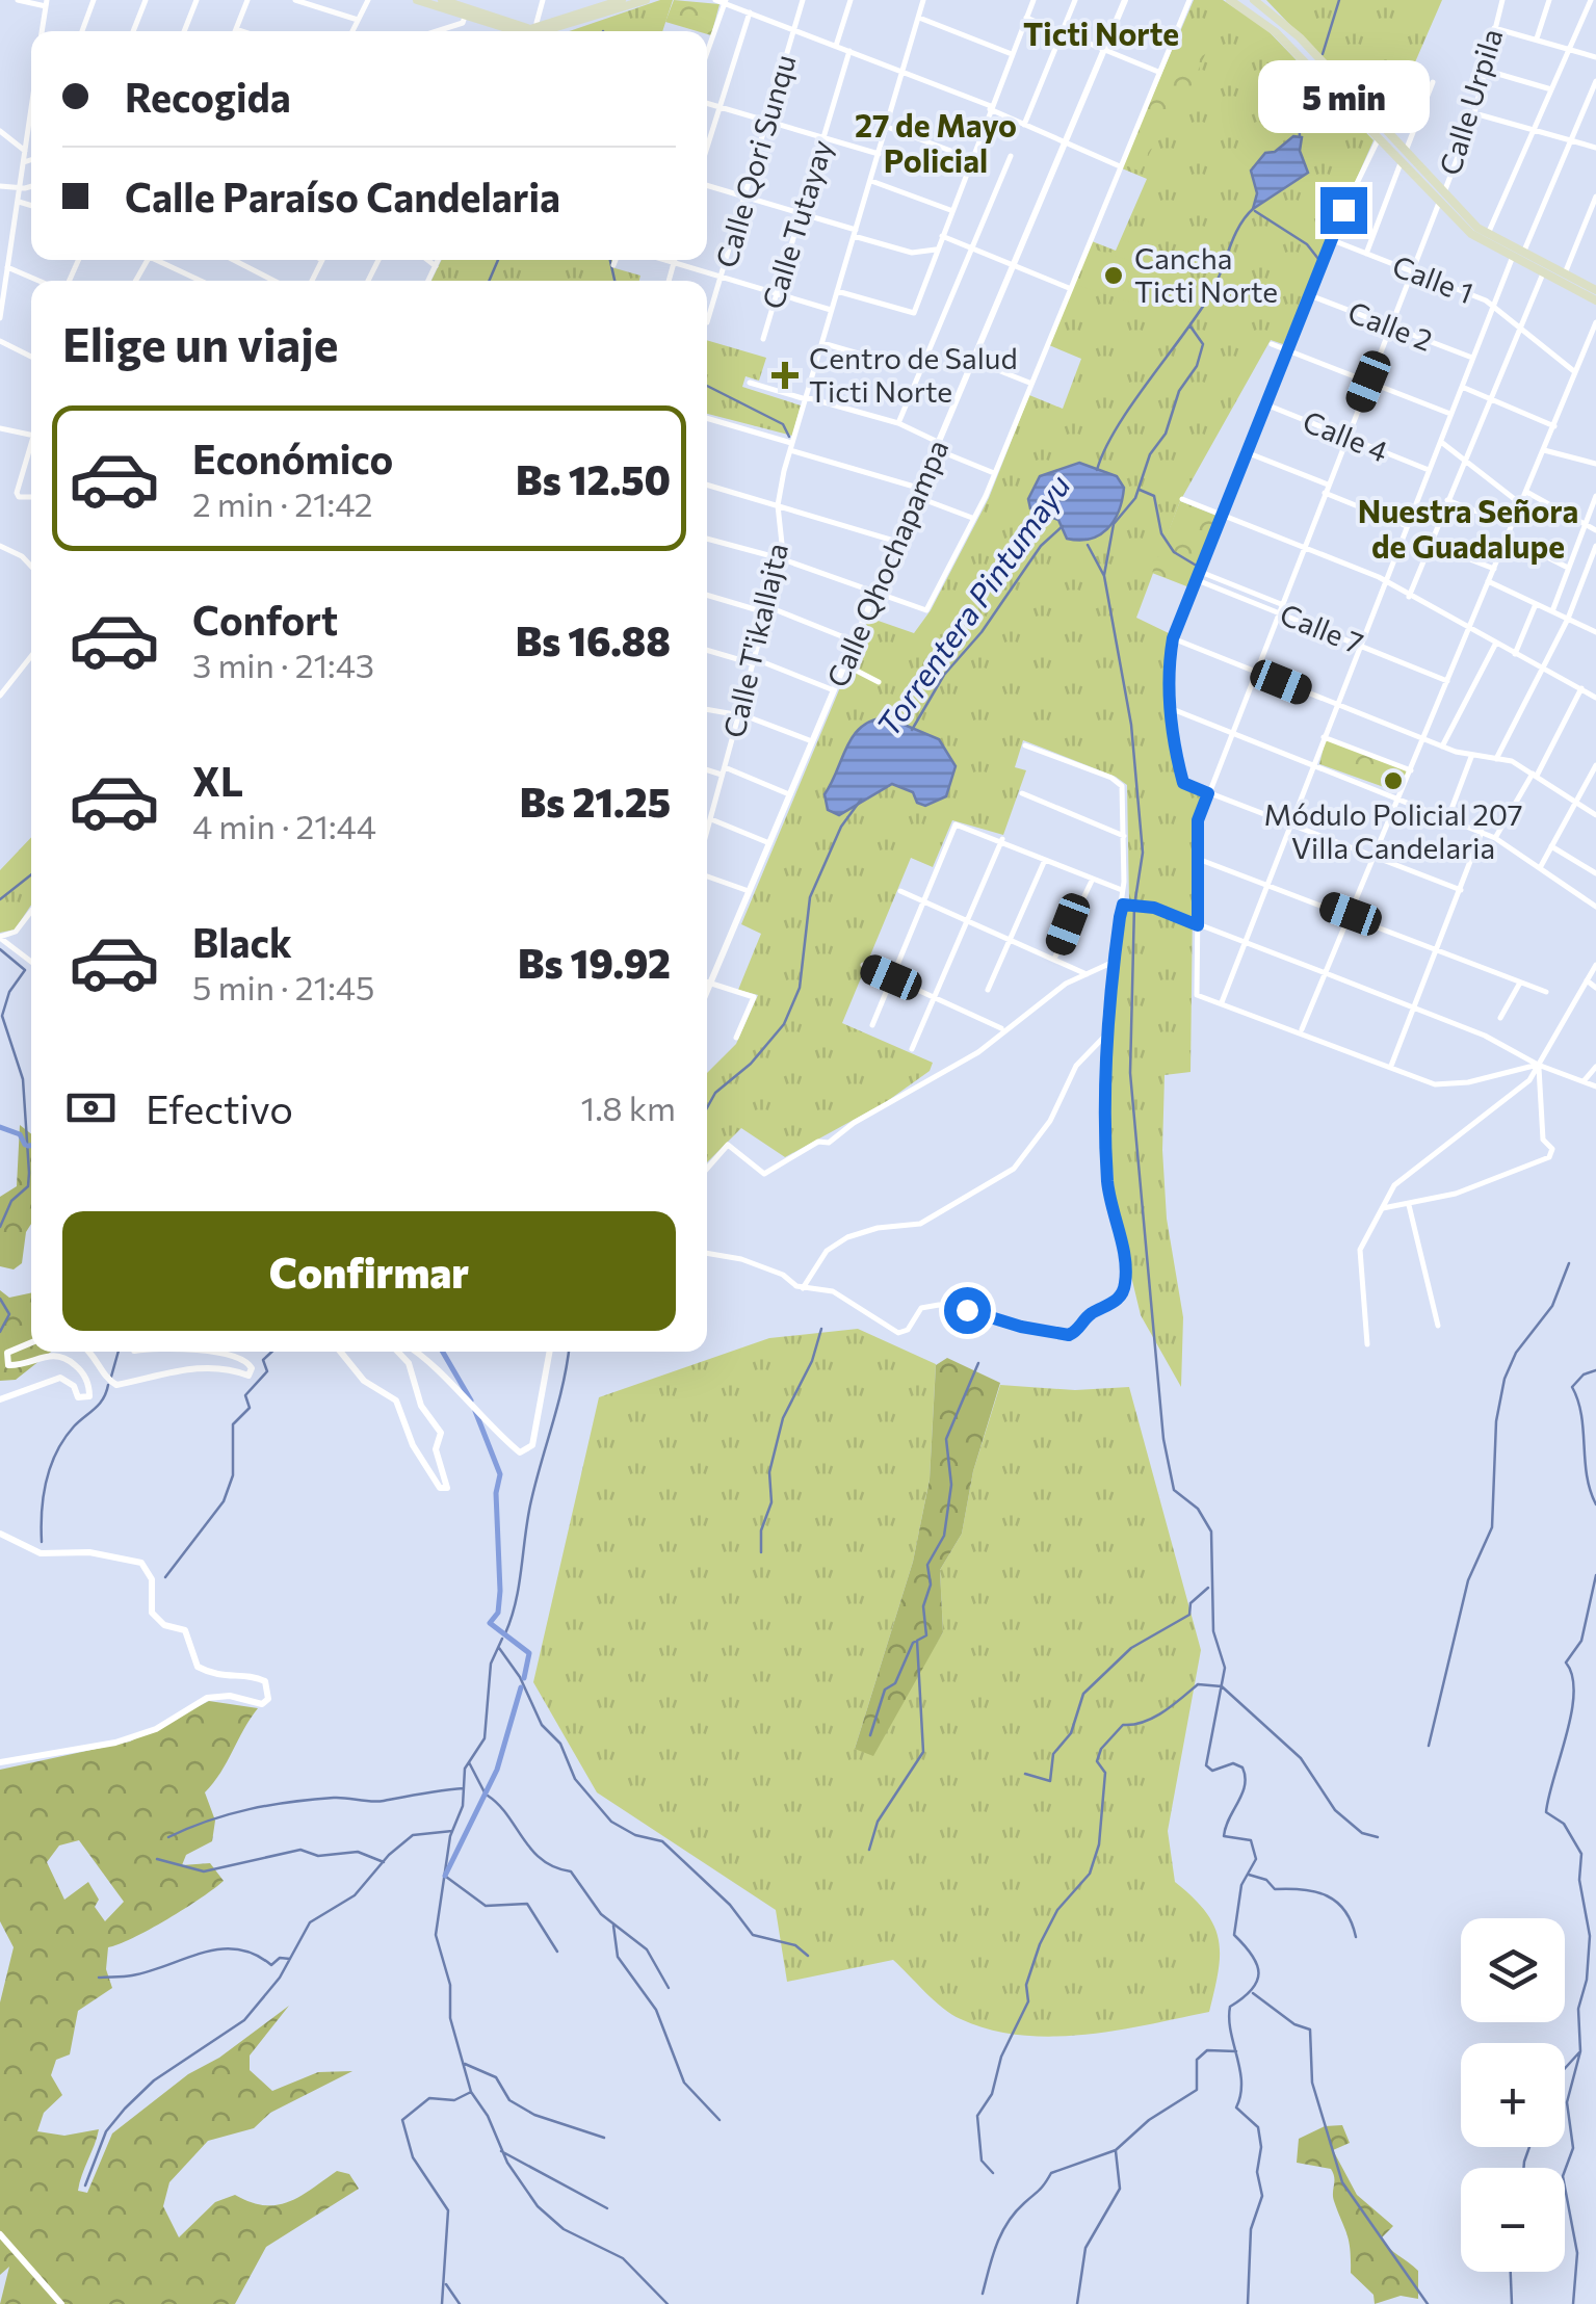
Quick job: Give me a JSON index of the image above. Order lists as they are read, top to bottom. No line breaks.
{"streets":{"street":["Calle Urpila","Calle Qori Sunqu","Calle Tutayay","Calle 1","Calle 2","Calle 4","Calle Qhochapampa","Calle 7","Calle T'ikallajta"]},"crossings":[["Calle Urpila","Calle 1"],["Calle Urpila","Calle 2"],["Calle Urpila","Calle 4"],["Calle Urpila","Calle 7"]],"districts":["Ticti Norte","27 de Mayo Policial","Nuestra Señora de Guadalupe"],"water":["Torrentera Pintumayu"],"places":{"other":["Cancha Ticti Norte","Módulo Policial 207 Villa Candelaria"],"health":["Centro de Salud Ticti Norte"]},"page":{"banner":["Recogida","Calle Paraíso Candelaria"],"bubble":"5 min","heading":"Elige un viaje","list":[{"name":"Económico","note":"2 min · 21:42","value":"Bs 12.50"},{"name":"Confort","note":"3 min · 21:43","value":"Bs 16.88"},{"name":"XL","note":"4 min · 21:44","value":"Bs 21.25"},{"name":"Black","note":"5 min · 21:45","value":"Bs 19.92"}],"pay":["Efectivo","1.8 km"],"buttons":"Confirmar","map_buttons":["+","−"]}}
